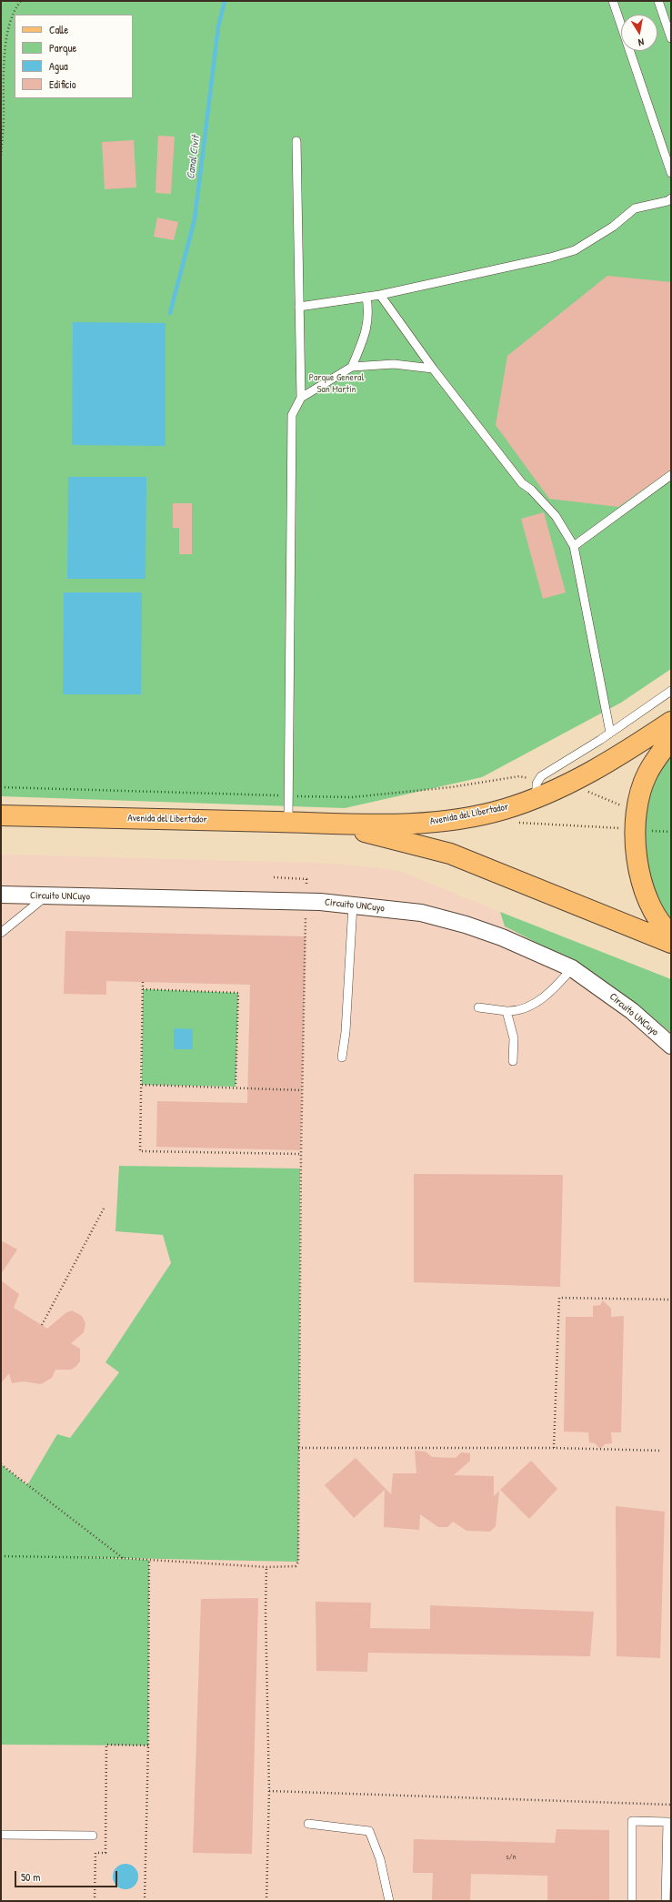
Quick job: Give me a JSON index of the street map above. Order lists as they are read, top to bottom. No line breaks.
{"streets":{"main road":["Avenida del Libertador"],"street":["Circuito UNCuyo"]},"water":["Canal Civit"],"parks":["Parque General San Martín"],"house_numbers":["s/n"],"legend":["Calle","Parque","Agua","Edificio"],"scale_bar":"50 m","north":"bottom"}
